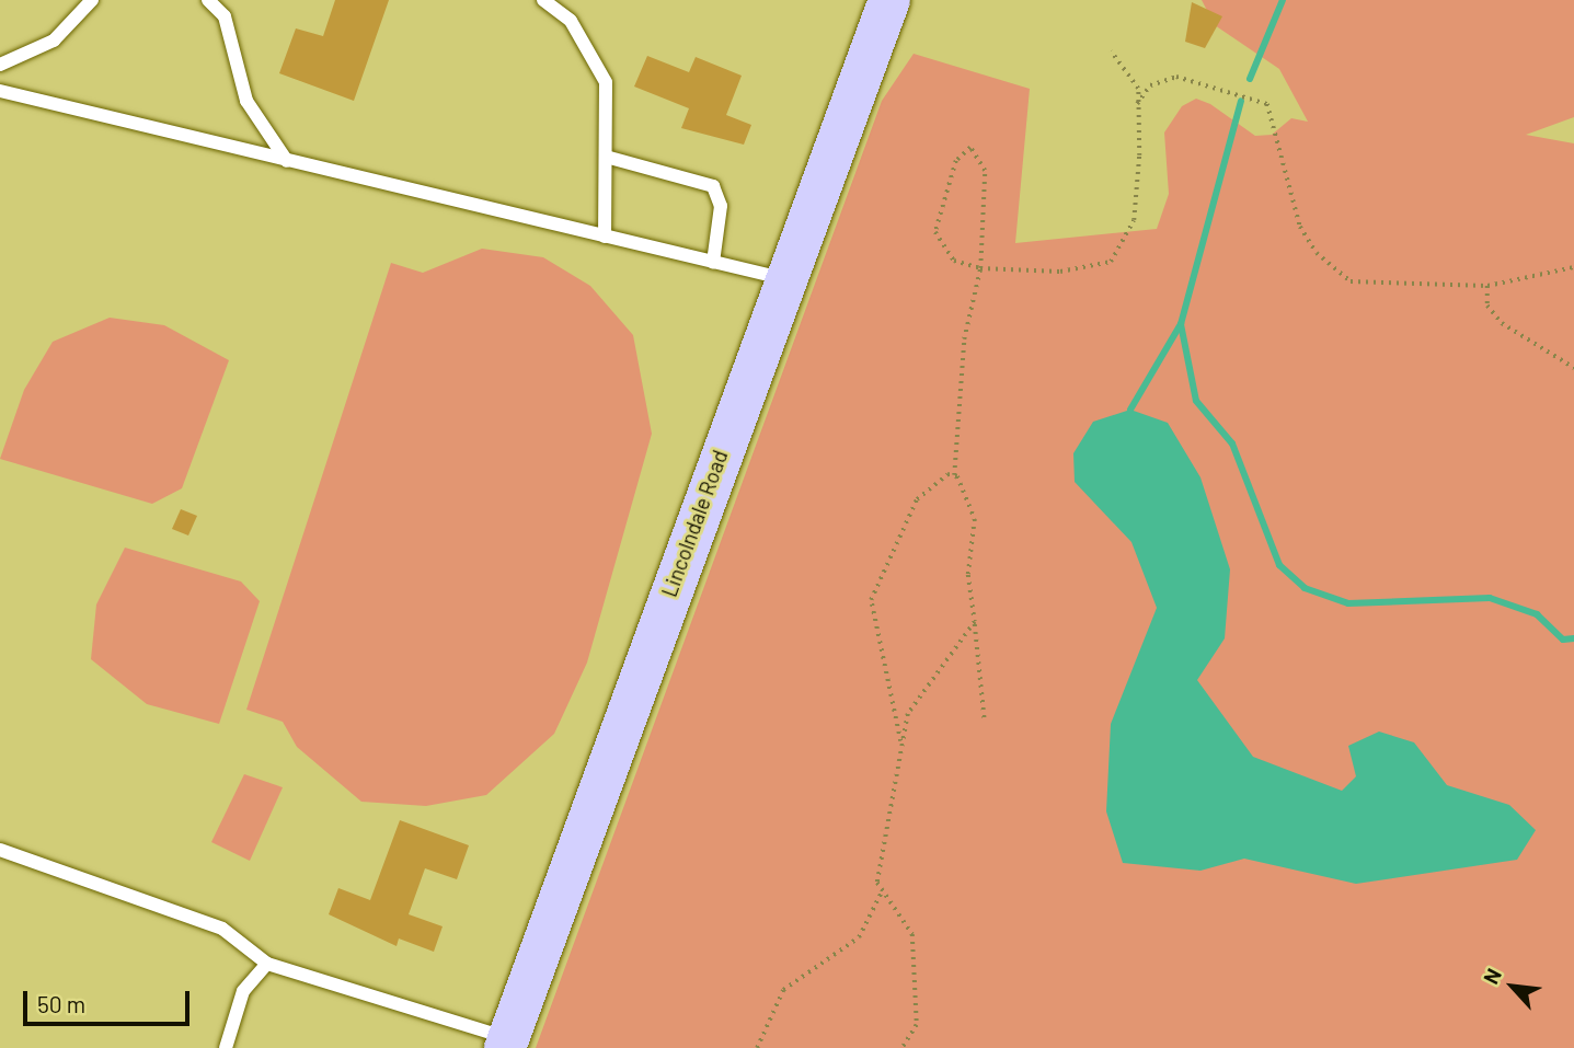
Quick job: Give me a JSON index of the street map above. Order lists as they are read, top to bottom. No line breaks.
{"streets":{"main road":["Lincolndale Road"]},"scale_bar":"50 m","north":"top left"}
